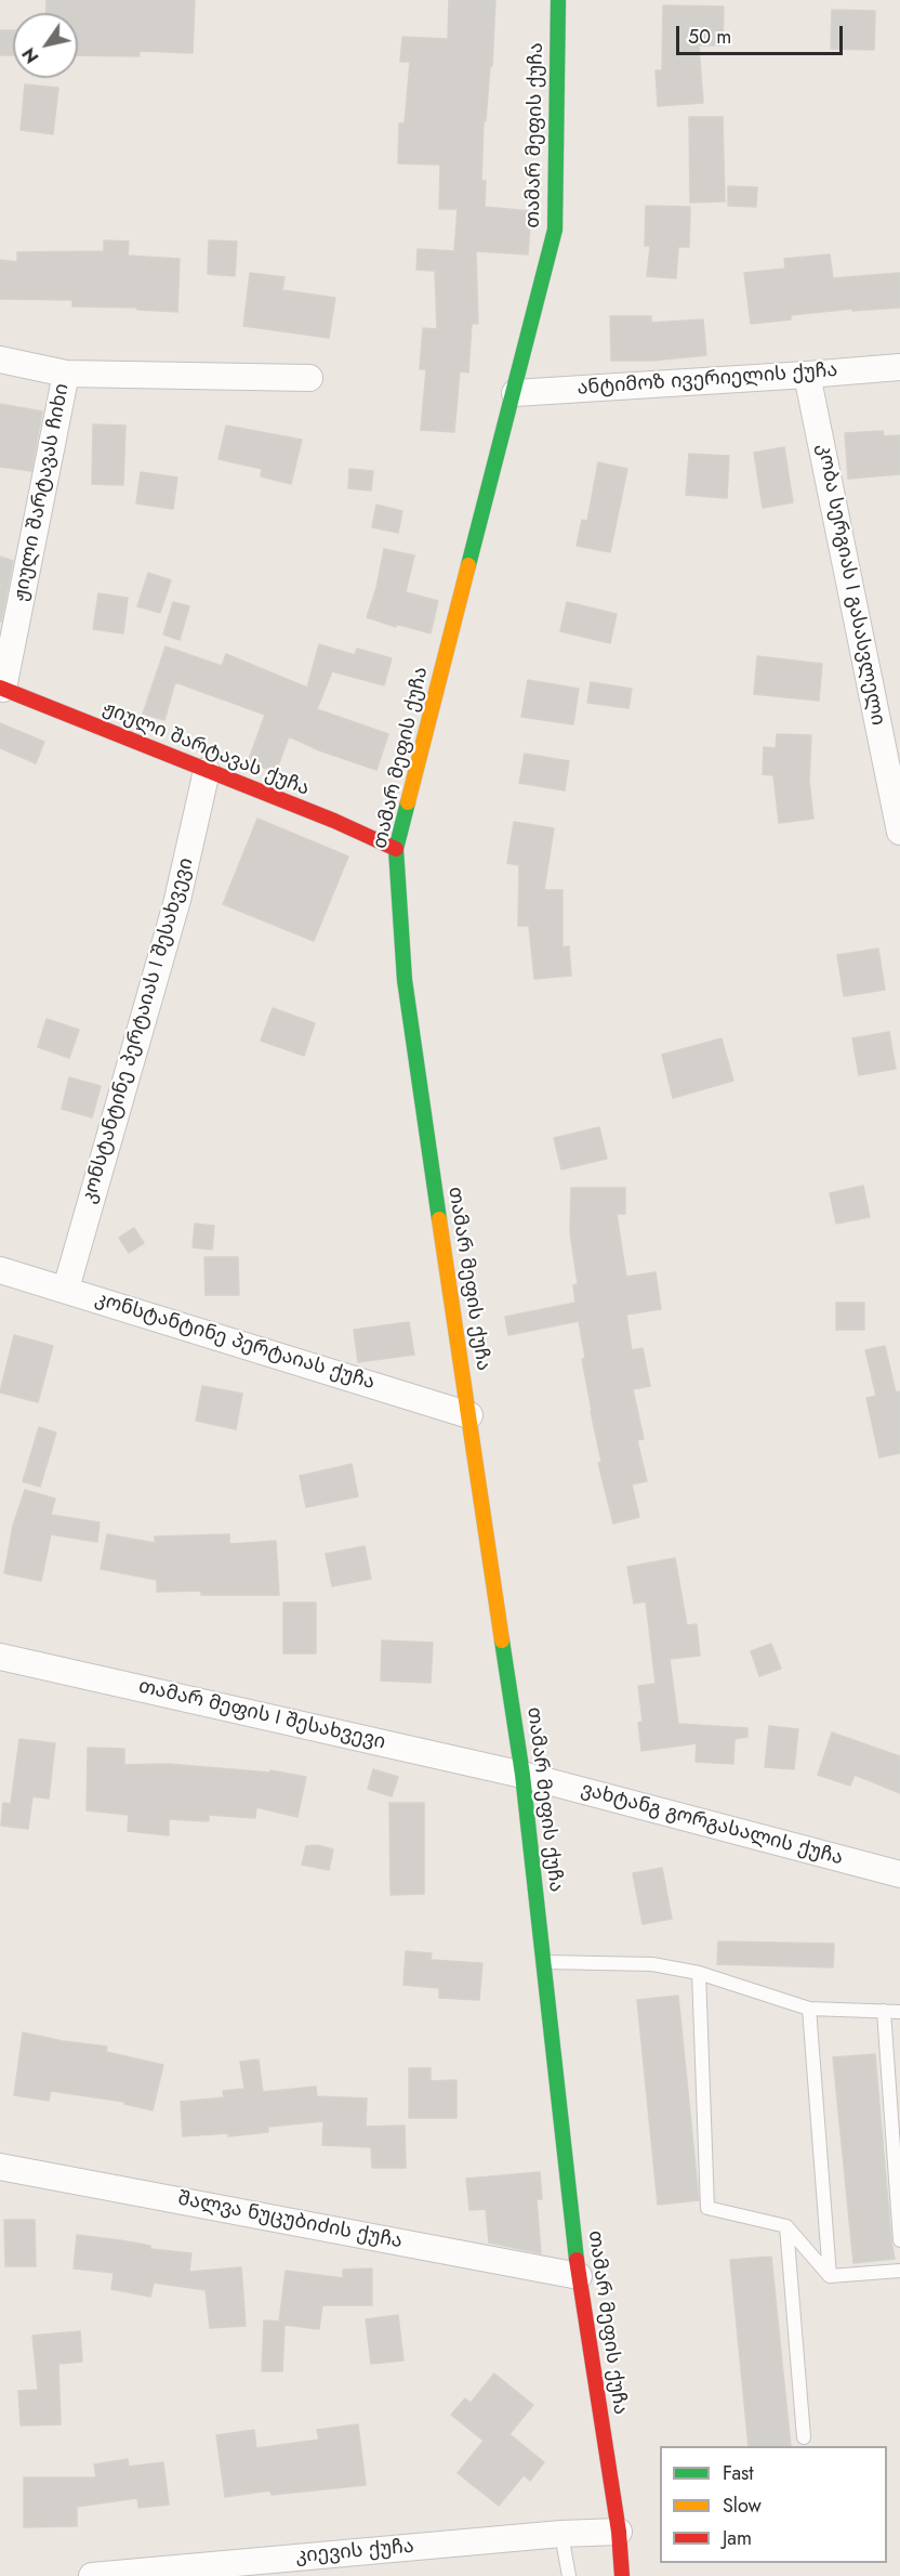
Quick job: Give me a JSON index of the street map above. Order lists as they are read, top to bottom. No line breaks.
{"streets":{"street":["თამარ მეფის ქუჩა","ანტიმოზ ივერიელის ქუჩა","ჟიული შარტავას ჩიხი","კობა სერგიას I გასასვლელი","ჟიული შარტავას ქუჩა","კონსტანტინე პერტაიას I შესახვევი","კონსტანტინე პერტაიას ქუჩა","თამარ მეფის I შესახვევი","ვახტანგ გორგასალის ქუჩა","შალვა ნუცუბიძის ქუჩა","კიევის ქუჩა"]},"crossings":[["თამარ მეფის ქუჩა","ანტიმოზ ივერიელის ქუჩა"],["თამარ მეფის ქუჩა","ჟიული შარტავას ქუჩა"],["თამარ მეფის ქუჩა","კონსტანტინე პერტაიას ქუჩა"],["თამარ მეფის ქუჩა","თამარ მეფის I შესახვევი"],["თამარ მეფის ქუჩა","ვახტანგ გორგასალის ქუჩა"],["თამარ მეფის ქუჩა","შალვა ნუცუბიძის ქუჩა"],["თამარ მეფის ქუჩა","კიევის ქუჩა"],["ანტიმოზ ივერიელის ქუჩა","კობა სერგიას I გასასვლელი"],["ჟიული შარტავას ჩიხი","ჟიული შარტავას ქუჩა"],["ჟიული შარტავას ქუჩა","კონსტანტინე პერტაიას I შესახვევი"],["კონსტანტინე პერტაიას I შესახვევი","კონსტანტინე პერტაიას ქუჩა"],["თამარ მეფის I შესახვევი","ვახტანგ გორგასალის ქუჩა"]],"legend":["Fast","Slow","Jam"],"scale_bar":"50 m","north":"bottom left"}
